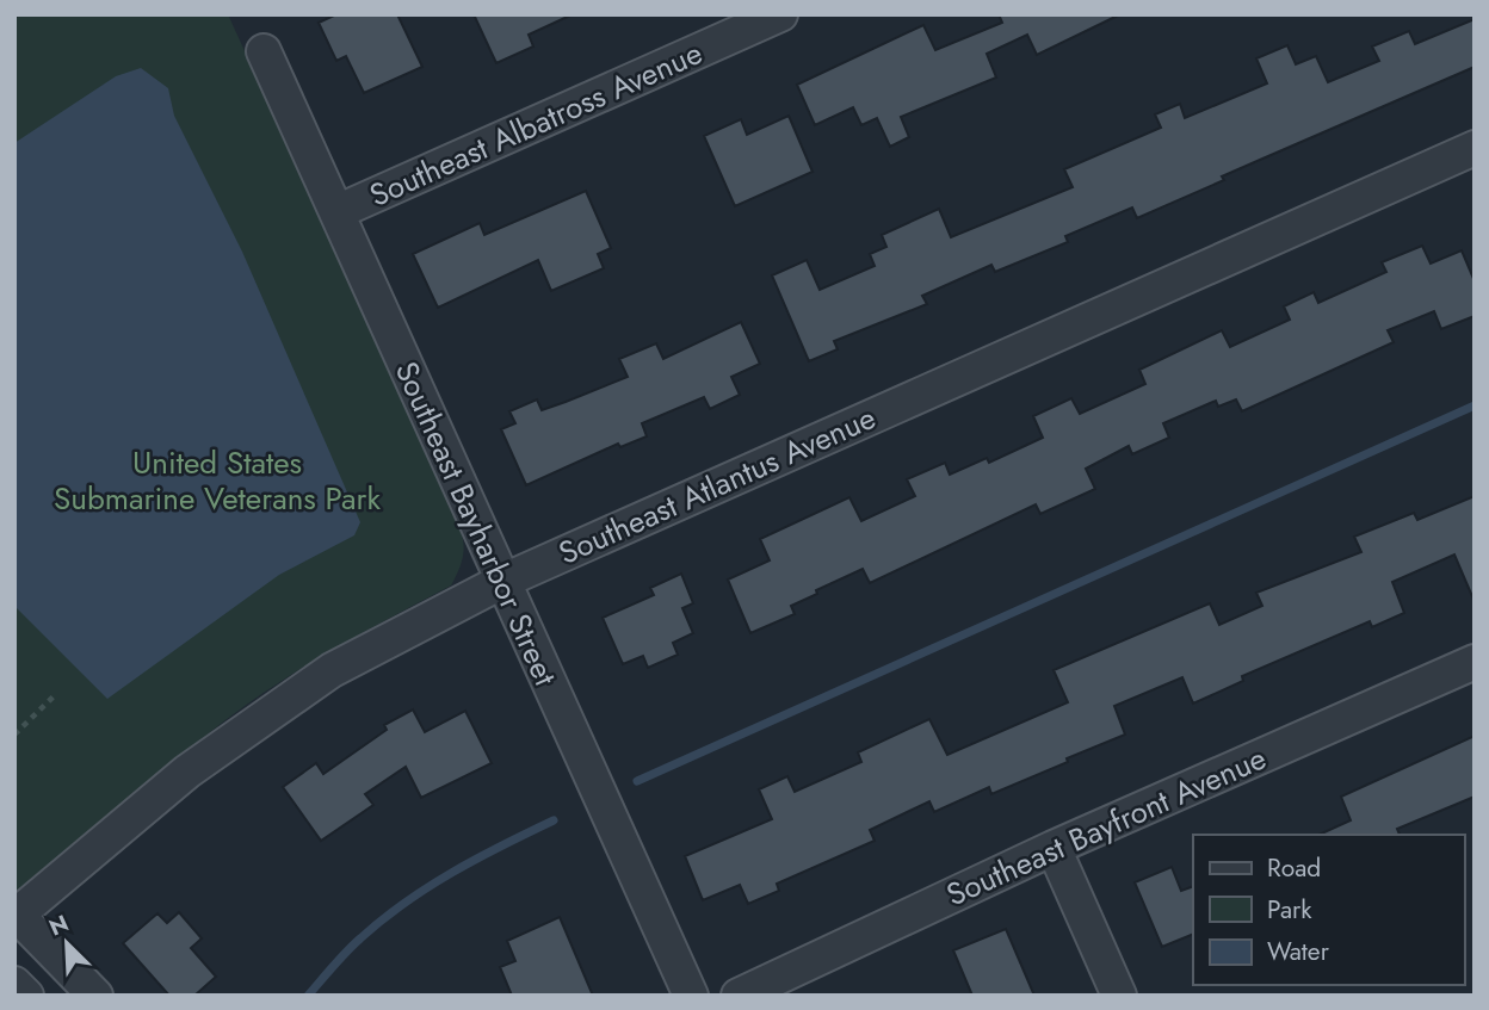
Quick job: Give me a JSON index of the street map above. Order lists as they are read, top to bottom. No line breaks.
{"streets":{"street":["Southeast Albatross Avenue","Southeast Atlantus Avenue","Southeast Bayharbor Street","Southeast Bayfront Avenue"]},"crossings":[["Southeast Albatross Avenue","Southeast Bayharbor Street"],["Southeast Atlantus Avenue","Southeast Bayharbor Street"]],"parks":["United States Submarine Veterans Park"],"legend":["Road","Park","Water"],"north":"top left"}
